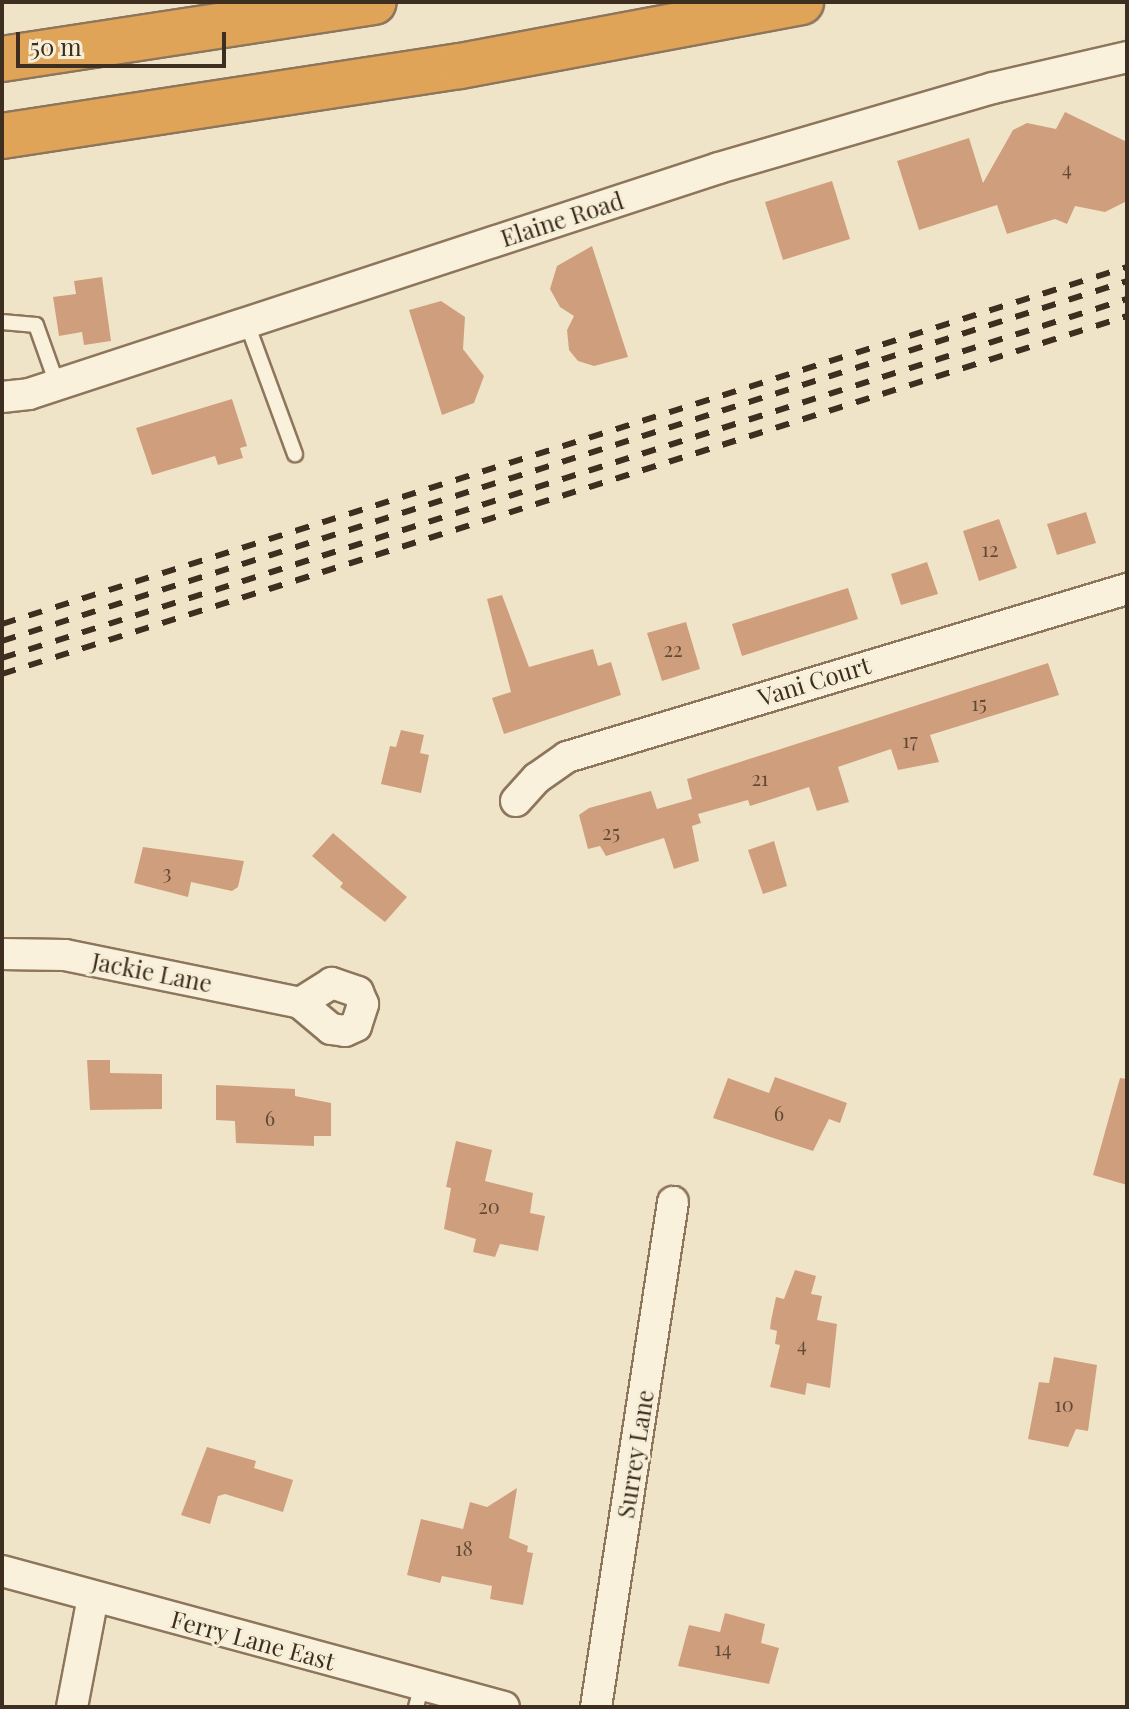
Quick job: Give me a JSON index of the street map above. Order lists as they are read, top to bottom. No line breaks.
{"streets":{"street":["Elaine Road","Vani Court","Jackie Lane","Surrey Lane","Ferry Lane East"]},"house_numbers":["4","12","22","15","17","21","25","3","6","6","20","4","10","18","14"],"scale_bar":"50 m"}
